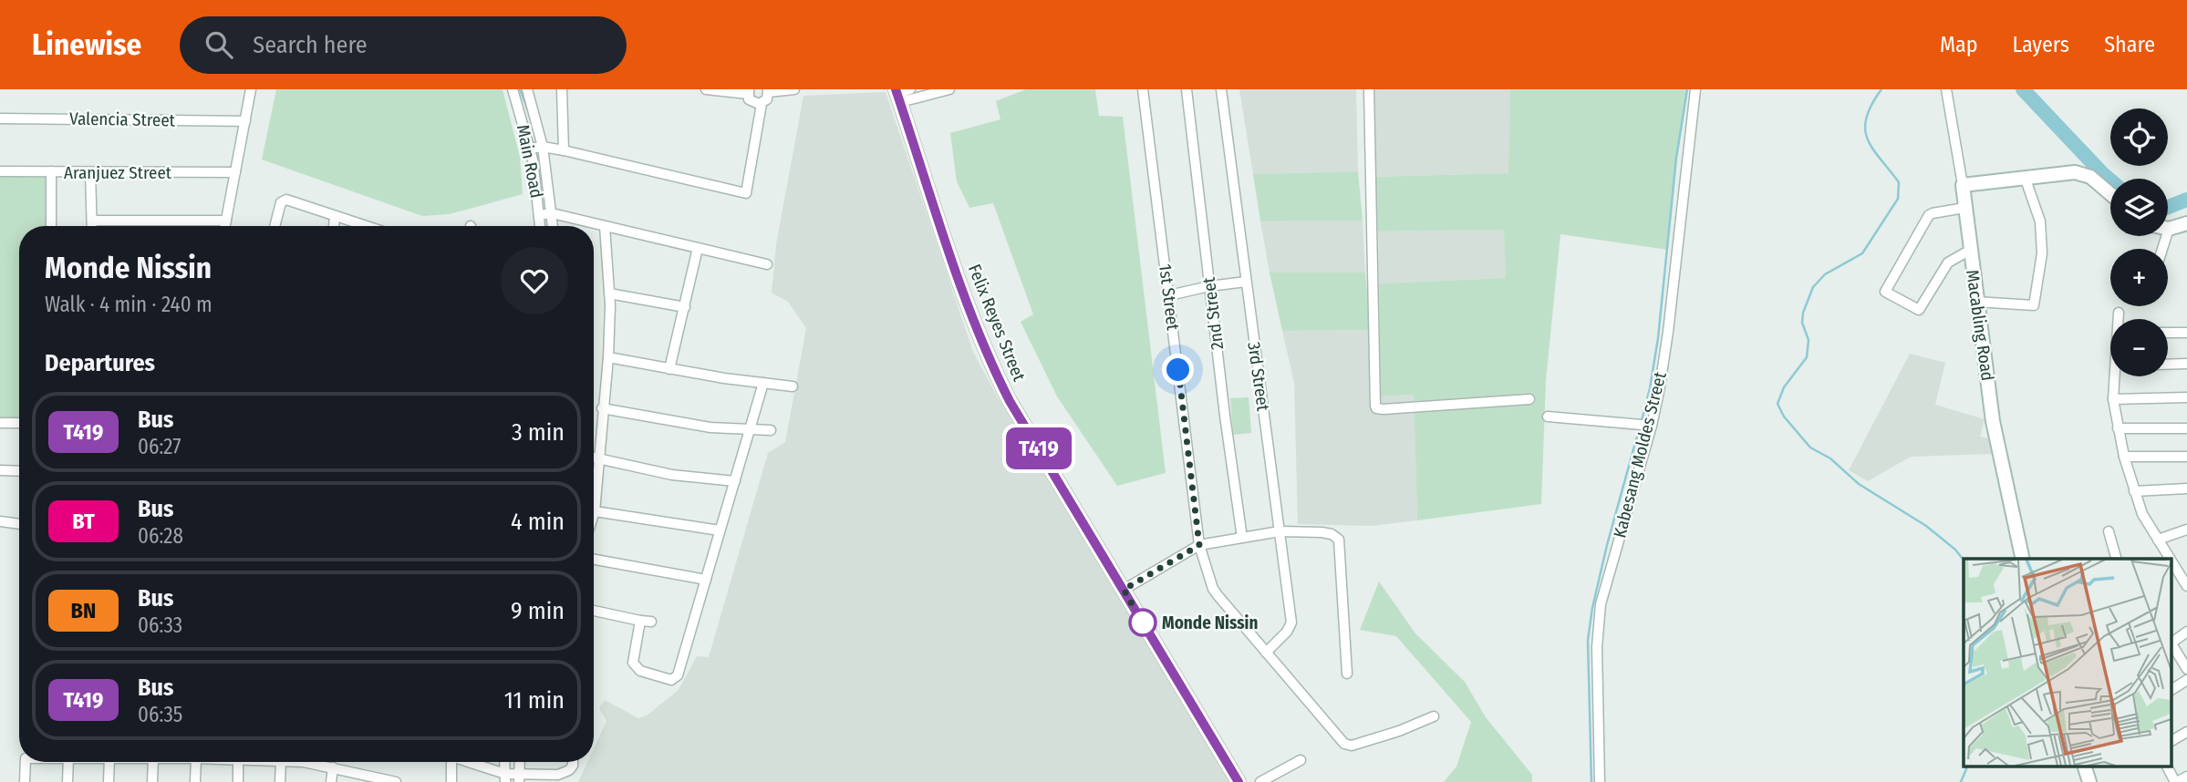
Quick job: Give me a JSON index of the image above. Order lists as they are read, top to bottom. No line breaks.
{"streets":{"main road":["Felix Reyes Street"],"street":["Valencia Street","Main Road","Aranjuez Street","1st Street","2nd Street","Macabling Road","3rd Street","Kabesang Moldes Street"]},"crossings":[["1st Street","3rd Street"]],"places":["Monde Nissin"],"lines":["bus line T419"],"page":{"header":"Linewise","search":"Search here","nav":["Map","Layers","Share"],"on_map":"T419","map_buttons":["+","−"],"heading":[["Monde Nissin","Walk · 4 min · 240 m"],"Departures"],"list":[{"mark":"T419","name":"Bus","note":"06:27","value":"3 min"},{"mark":"BT","name":"Bus","note":"06:28","value":"4 min"},{"mark":"BN","name":"Bus","note":"06:33","value":"9 min"},{"mark":"T419","name":"Bus","note":"06:35","value":"11 min"}]}}
